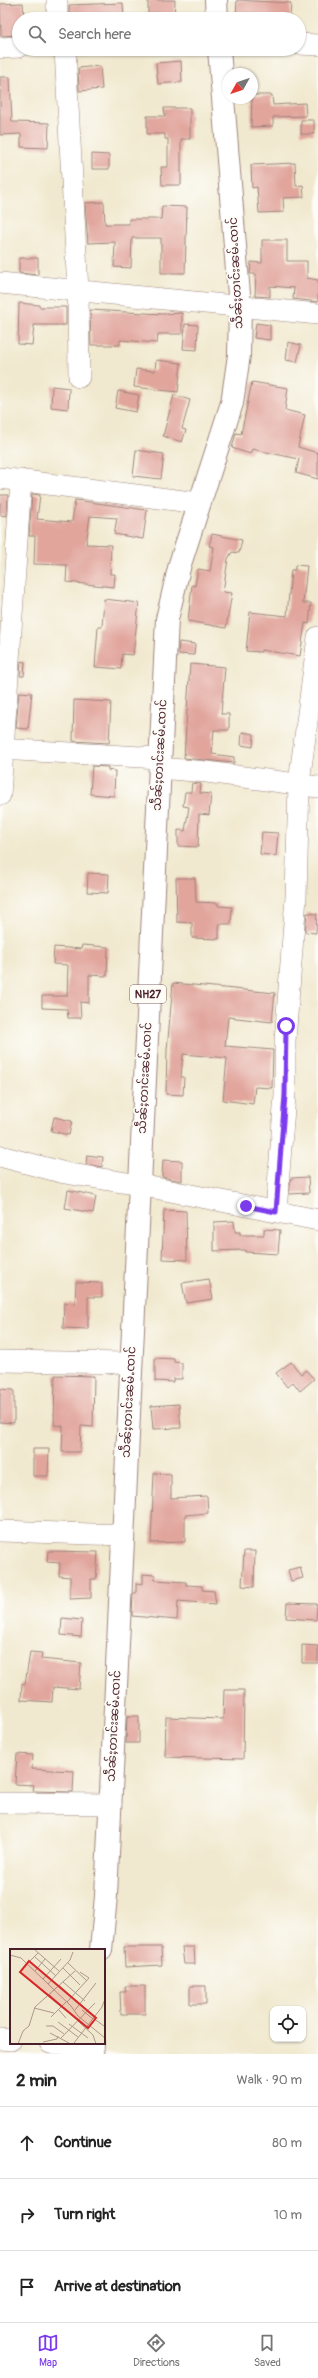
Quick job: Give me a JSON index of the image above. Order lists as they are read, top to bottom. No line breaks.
{"streets":{"highway":["သဵၼ်ႈတၢင်းၼမ်ႉၸၢင်","NH27"]},"north":"bottom left","page":{"search":"Search here","heading":["2 min","Walk · 90 m"],"list":[["Continue","80 m"],["Turn right","10 m"],"Arrive at destination"],"nav":["Map","Directions","Saved"]}}
